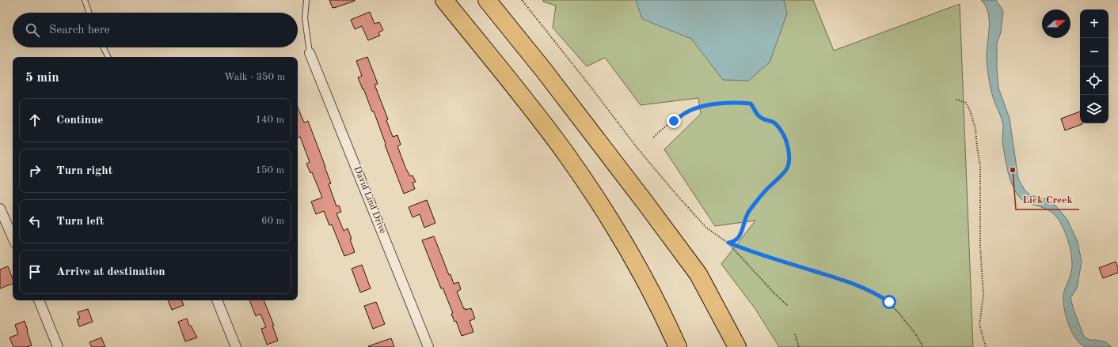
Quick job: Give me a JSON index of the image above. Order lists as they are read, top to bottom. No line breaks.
{"streets":{"street":["David Lind Drive"]},"places":["Lick Creek"],"north":"right","page":{"map_buttons":["+","−"],"search":"Search here","heading":["5 min","Walk · 350 m"],"list":[["Continue","140 m"],["Turn right","150 m"],["Turn left","60 m"],"Arrive at destination"]}}
